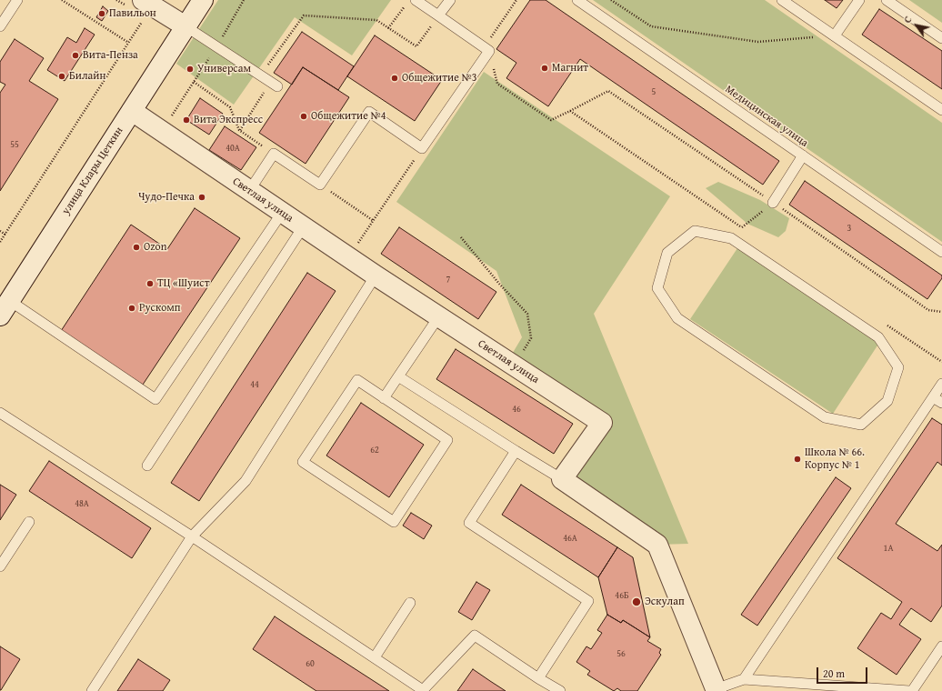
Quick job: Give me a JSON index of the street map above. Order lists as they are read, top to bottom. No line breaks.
{"streets":{"street":["улица Клары Цеткин","Светлая улица"],"lane":["Медицинская улица"]},"crossings":[["улица Клары Цеткин","Светлая улица"]],"places":["Павильон","Вита-Пенза","Магнит","Универсам","Билайн","Общежитие №3","Общежитие №4","Вита Экспресс","Чудо-Печка","Ozon","ТЦ «Шуист","Рускомп","Школа № 66. Корпус № 1","Эскулап"],"house_numbers":["5","55","40А","3","7","44","46","62","48А","46А","1А","46Б","56","60"],"scale_bar":"20 m","north":"top left"}
